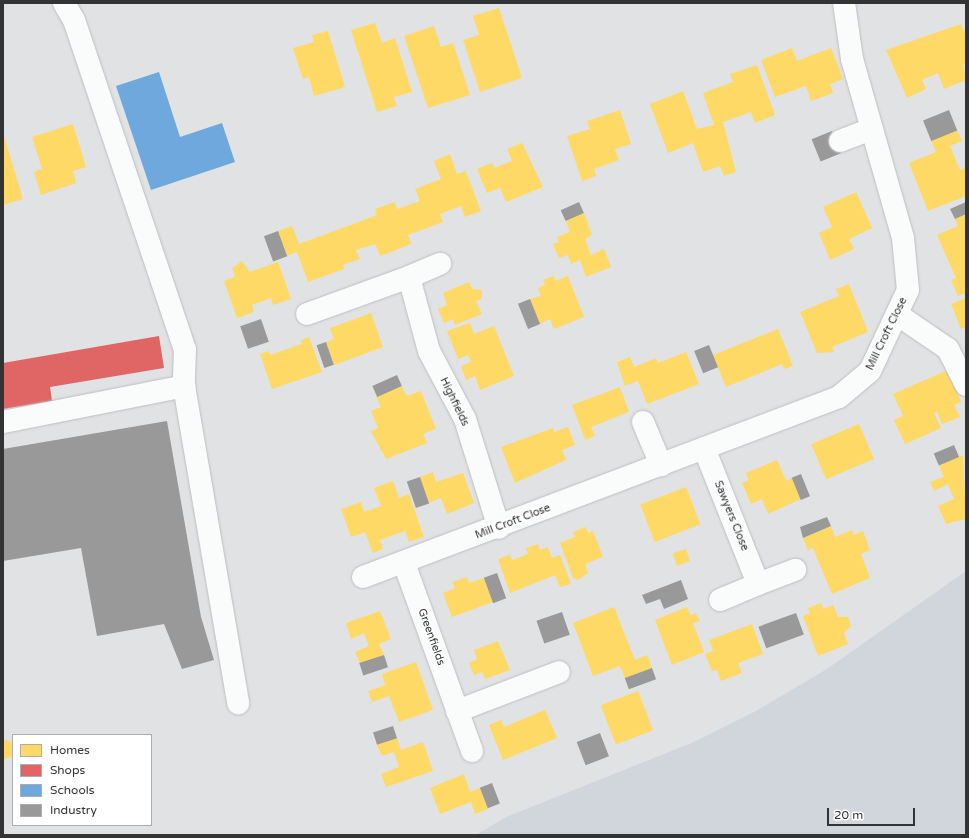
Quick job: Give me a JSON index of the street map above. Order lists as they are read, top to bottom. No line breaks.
{"streets":{"street":["Mill Croft Close","Highfields","Sawyers Close","Greenfields"]},"crossings":[["Mill Croft Close","Highfields"],["Mill Croft Close","Sawyers Close"],["Mill Croft Close","Greenfields"]],"legend":["Homes","Shops","Schools","Industry"],"scale_bar":"20 m"}
